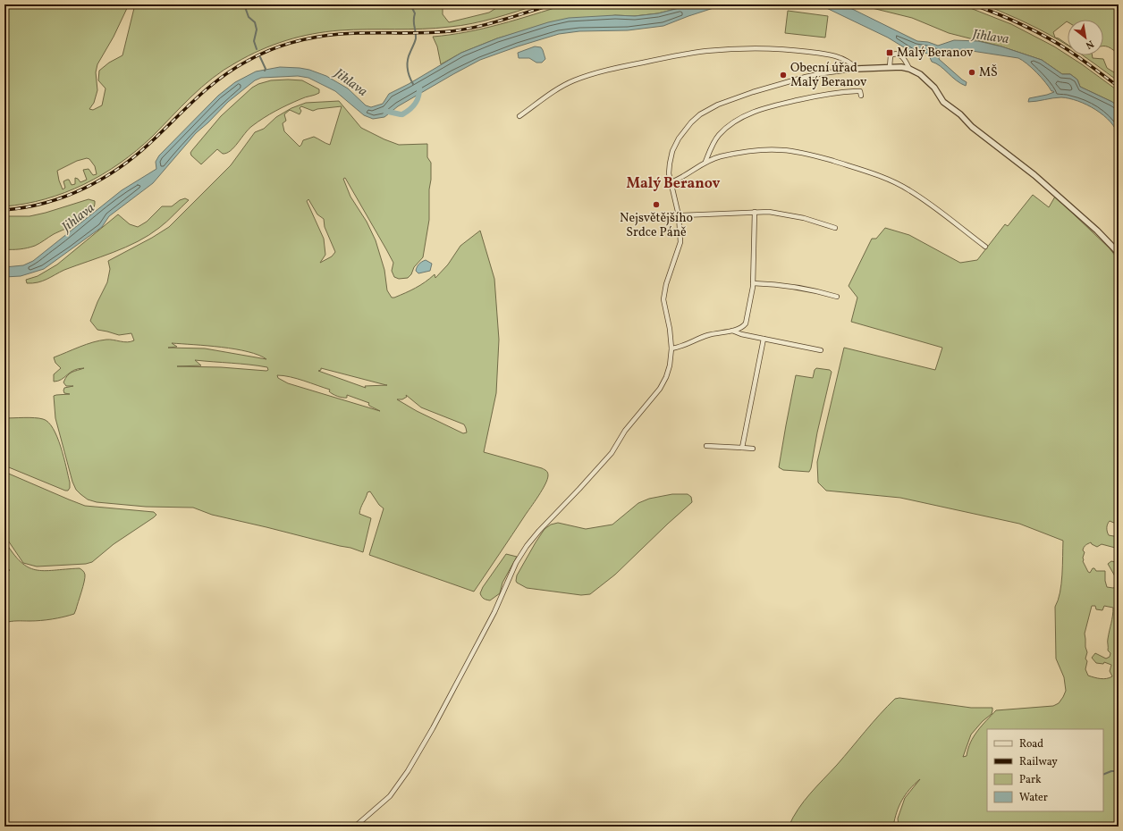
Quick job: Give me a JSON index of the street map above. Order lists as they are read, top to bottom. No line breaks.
{"districts":["Malý Beranov"],"water":["Jihlava"],"places":{"transit":["Malý Beranov"],"other":["MŠ","Obecní úřad Malý Beranov","Nejsvětějšího Srdce Páně"]},"legend":["Road","Railway","Park","Water"],"north":"bottom right"}
